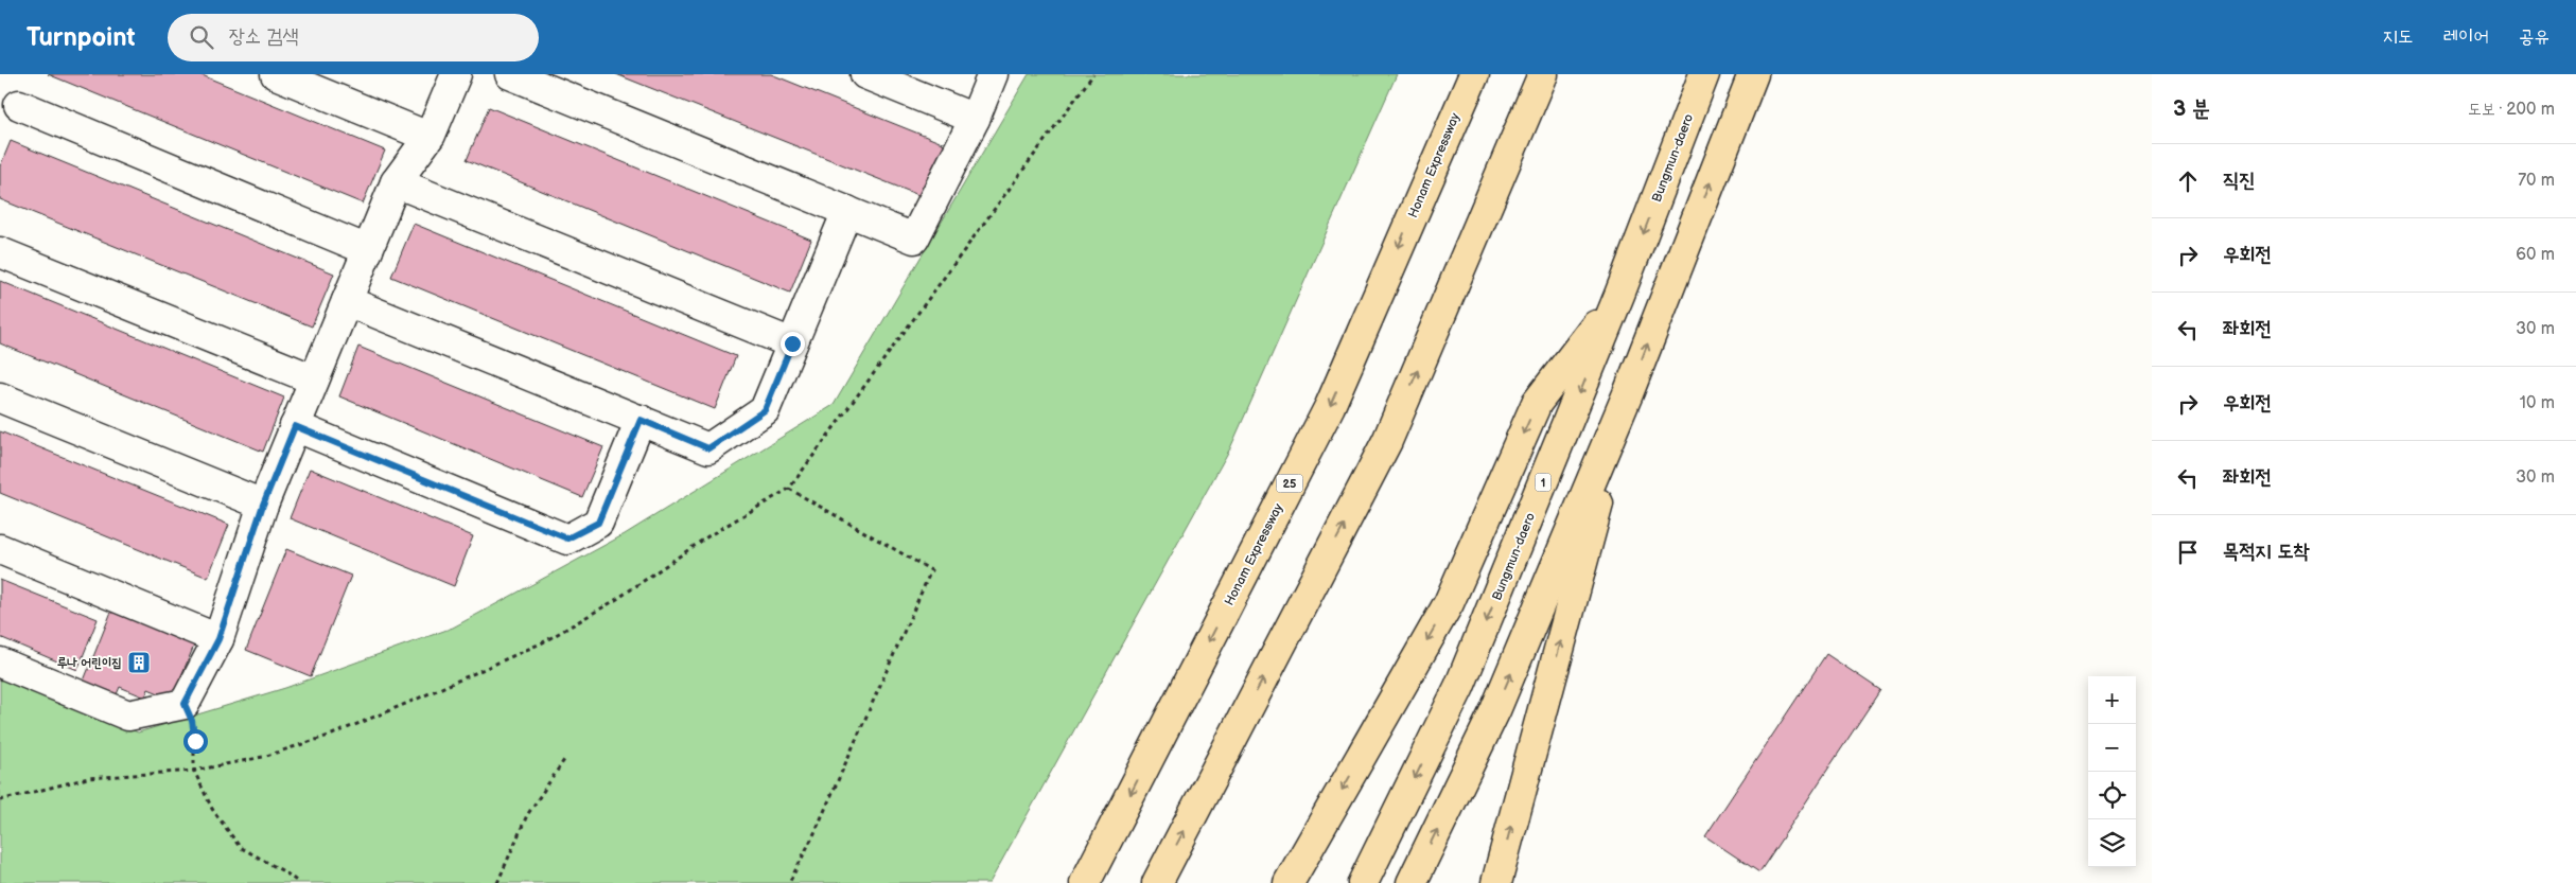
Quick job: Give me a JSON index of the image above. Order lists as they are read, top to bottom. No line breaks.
{"streets":{"main road":["Bungmun-daero","Honam Expressway","1","25"]},"places":{"building":["루나 어린이집"]},"page":{"header":"Turnpoint","search":"장소 검색","nav":["지도","레이어","공유"],"heading":["3 분","도보 · 200 m"],"list":[["직진","70 m"],["우회전","60 m"],["좌회전","30 m"],["우회전","10 m"],["좌회전","30 m"],"목적지 도착"],"map_buttons":["+","−"]}}
